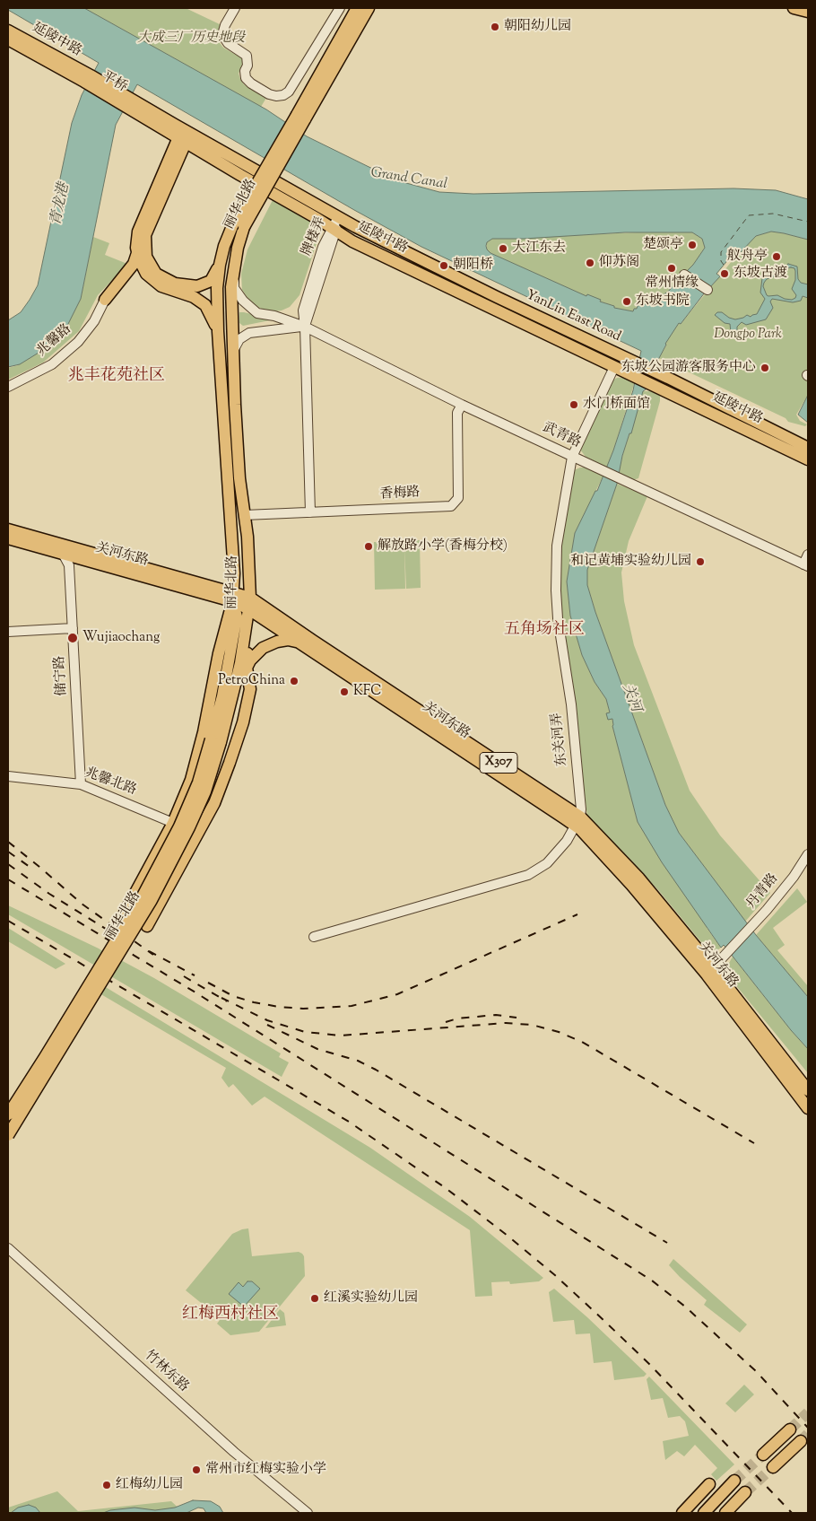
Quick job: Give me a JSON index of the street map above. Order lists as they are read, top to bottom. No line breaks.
{"streets":{"main road":["延陵中路","平桥","丽华北路","关河东路","X307"],"street":["牌楼弄","兆馨路","武青路","香梅路","储宁路","东关河弄","兆馨北路","丹青路","竹林东路"]},"crossings":[["延陵中路","平桥"],["延陵中路","牌楼弄"],["延陵中路","东关河弄"],["丽华北路","武青路"],["丽华北路","香梅路"],["丽华北路","关河东路"],["牌楼弄","武青路"],["牌楼弄","香梅路"],["武青路","香梅路"],["武青路","东关河弄"],["关河东路","储宁路"],["关河东路","东关河弄"],["关河东路","丹青路"],["储宁路","兆馨北路"]],"districts":["兆丰花苑社区","五角场社区","红梅西村社区"],"water":["Grand Canal","青龙港","关河"],"parks":["大成三厂历史地段","Dongpo Park"],"places":["朝阳幼儿园","楚颂亭","大江东去","舣舟亭","仰苏阁","朝阳桥","常州情缘","东坡古渡","东坡书院","东坡公园游客服务中心","水门桥面馆","解放路小学(香梅分校)","和记黄埔实验幼儿园","Wujiaochang","PetroChina","KFC","红溪实验幼儿园","常州市红梅实验小学","红梅幼儿园"]}
